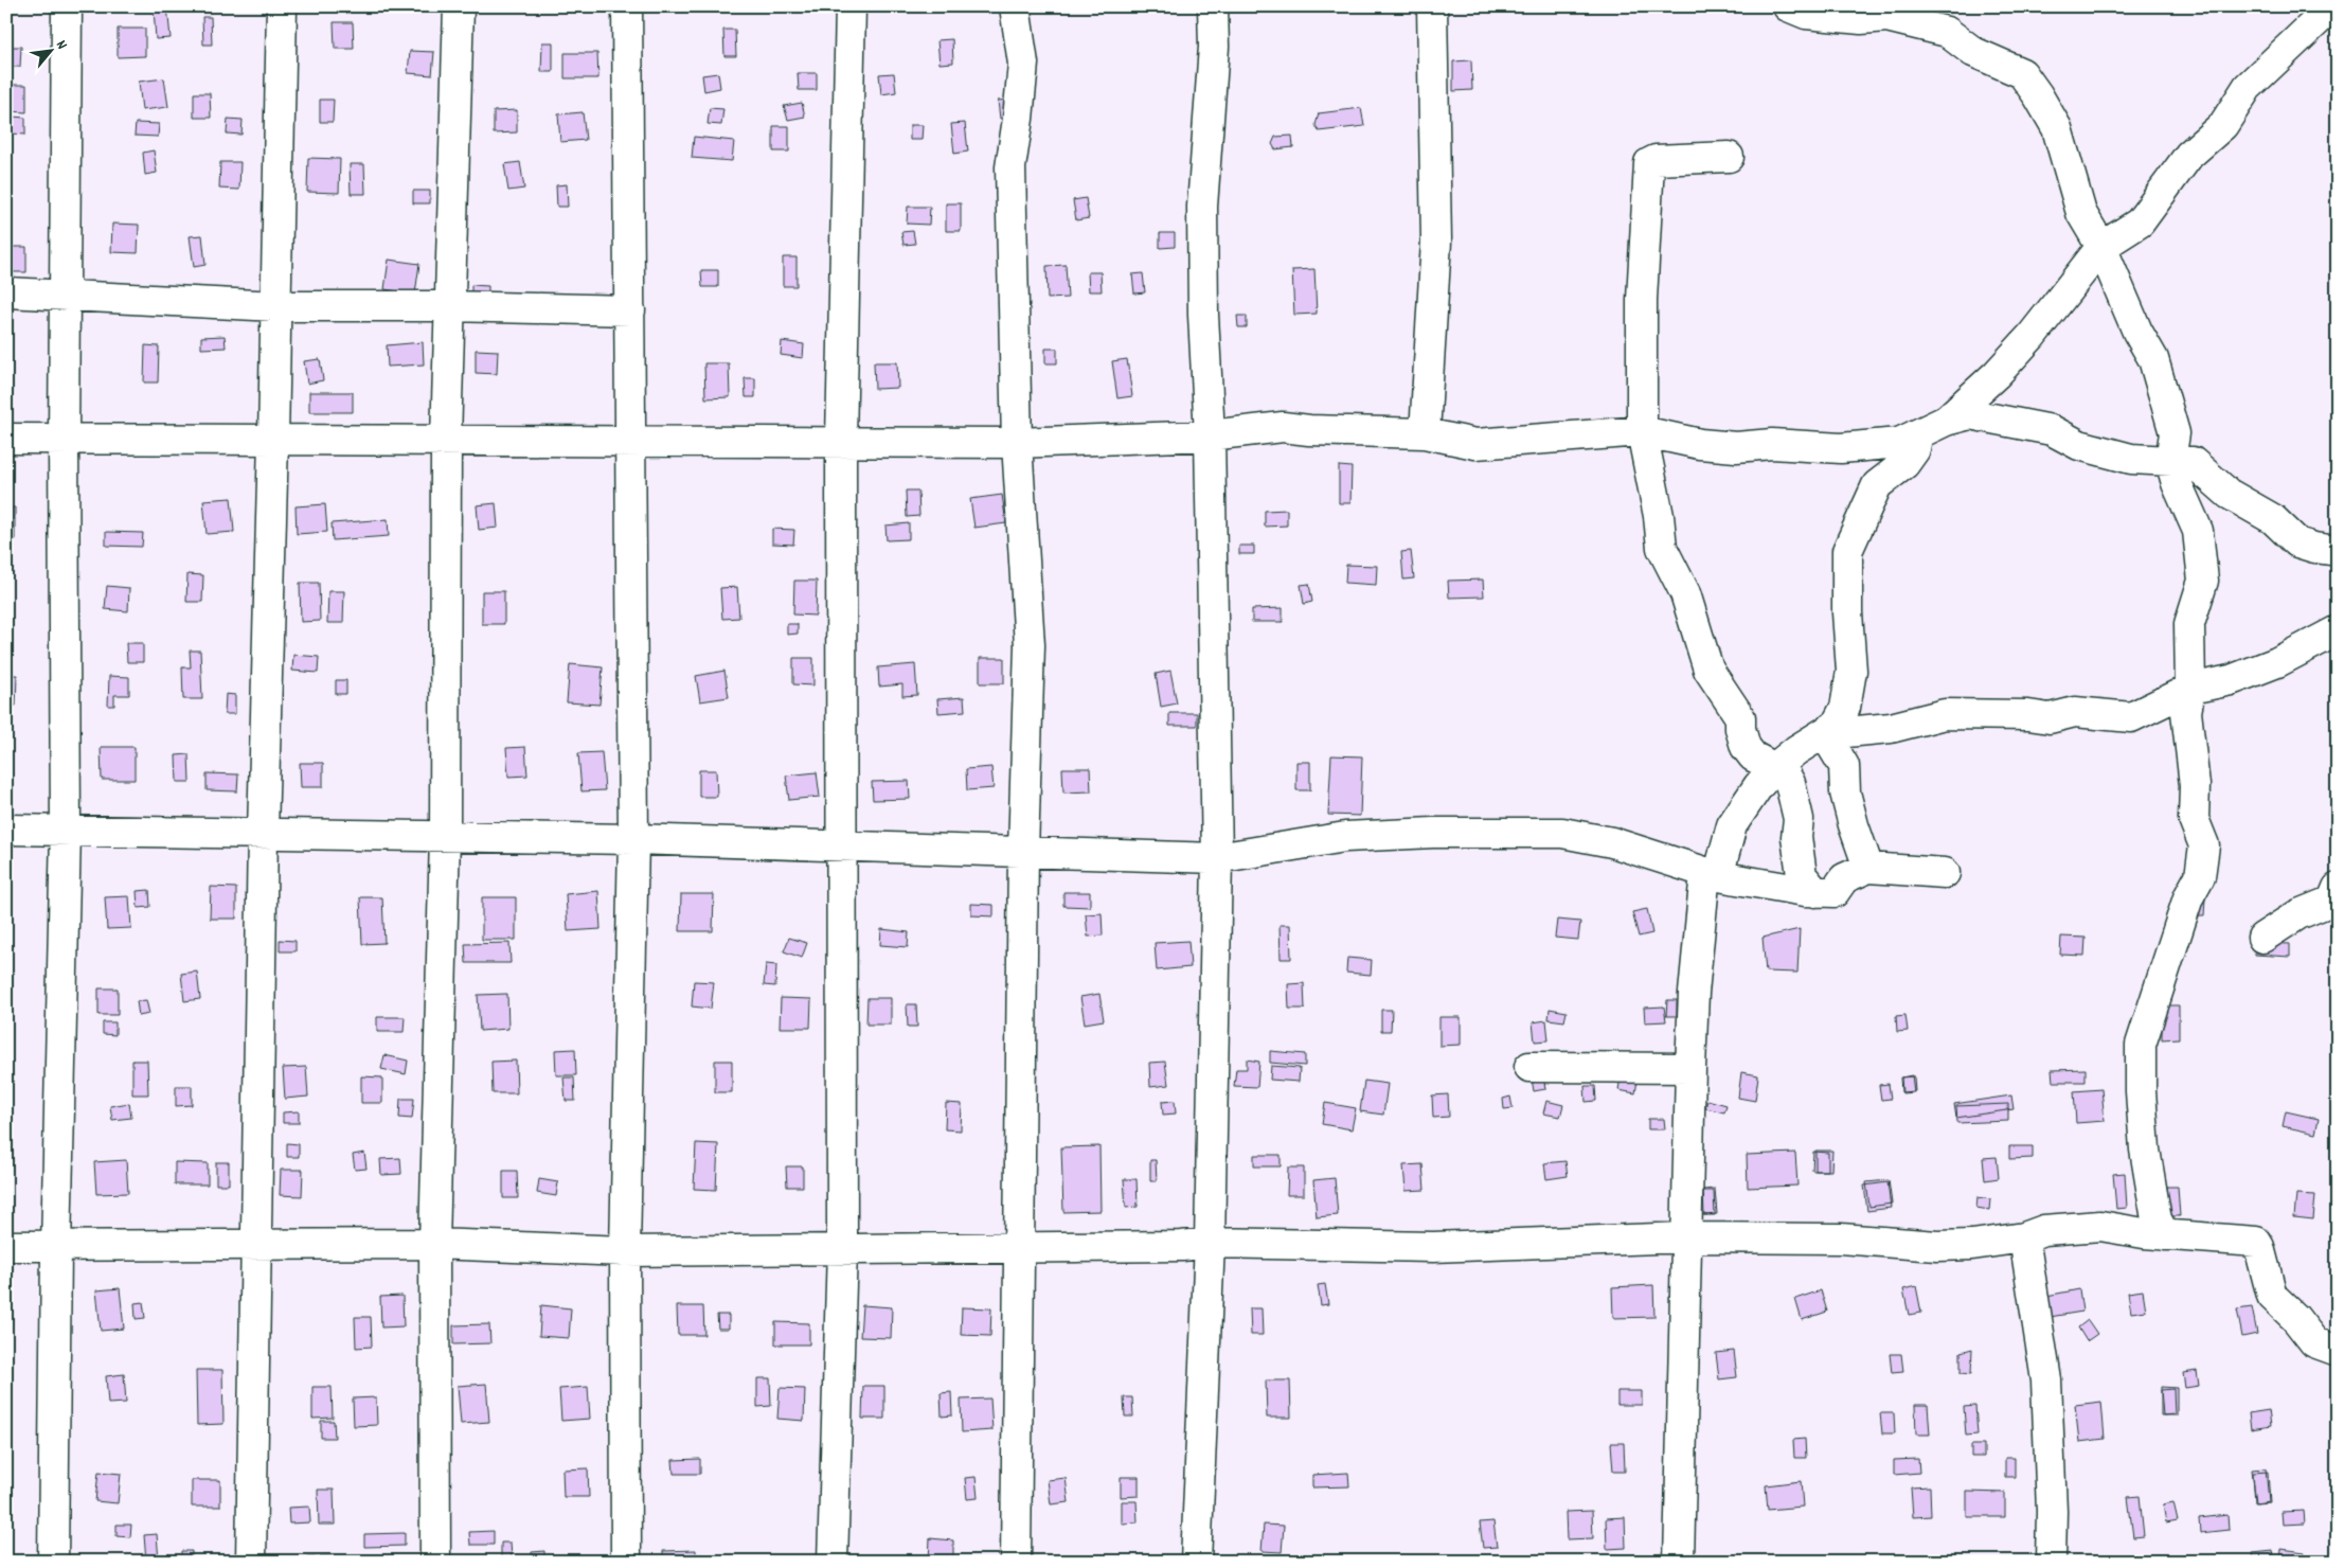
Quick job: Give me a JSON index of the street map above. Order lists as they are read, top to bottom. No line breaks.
{"north":"top right"}
